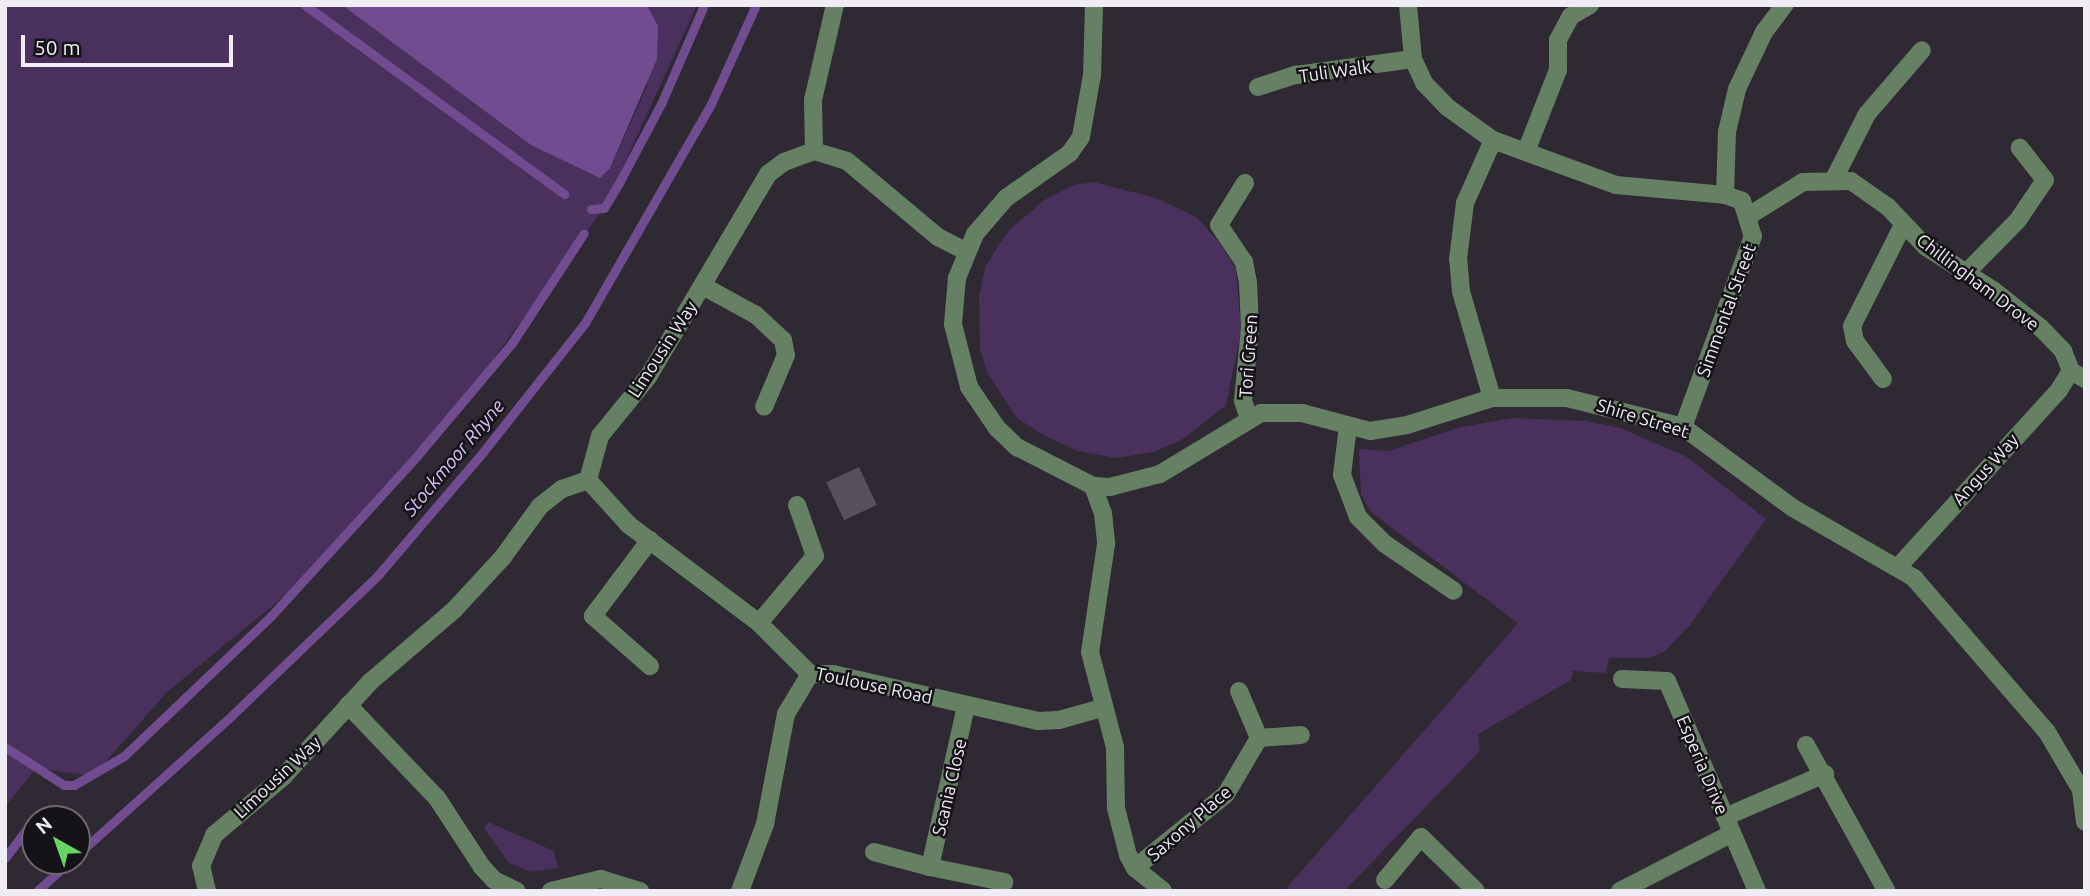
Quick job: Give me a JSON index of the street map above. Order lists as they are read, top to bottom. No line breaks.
{"streets":{"street":["Tuli Walk","Chillingham Drove","Simmental Street","Limousin Way","Tori Green","Shire Street","Angus Way","Toulouse Road","Esperia Drive","Scania Close","Saxony Place"]},"crossings":[["Chillingham Drove","Simmental Street"],["Chillingham Drove","Angus Way"],["Simmental Street","Shire Street"],["Limousin Way","Toulouse Road"],["Tori Green","Shire Street"],["Shire Street","Angus Way"],["Toulouse Road","Scania Close"]],"water":["Stockmoor Rhyne"],"scale_bar":"50 m","north":"top left"}
